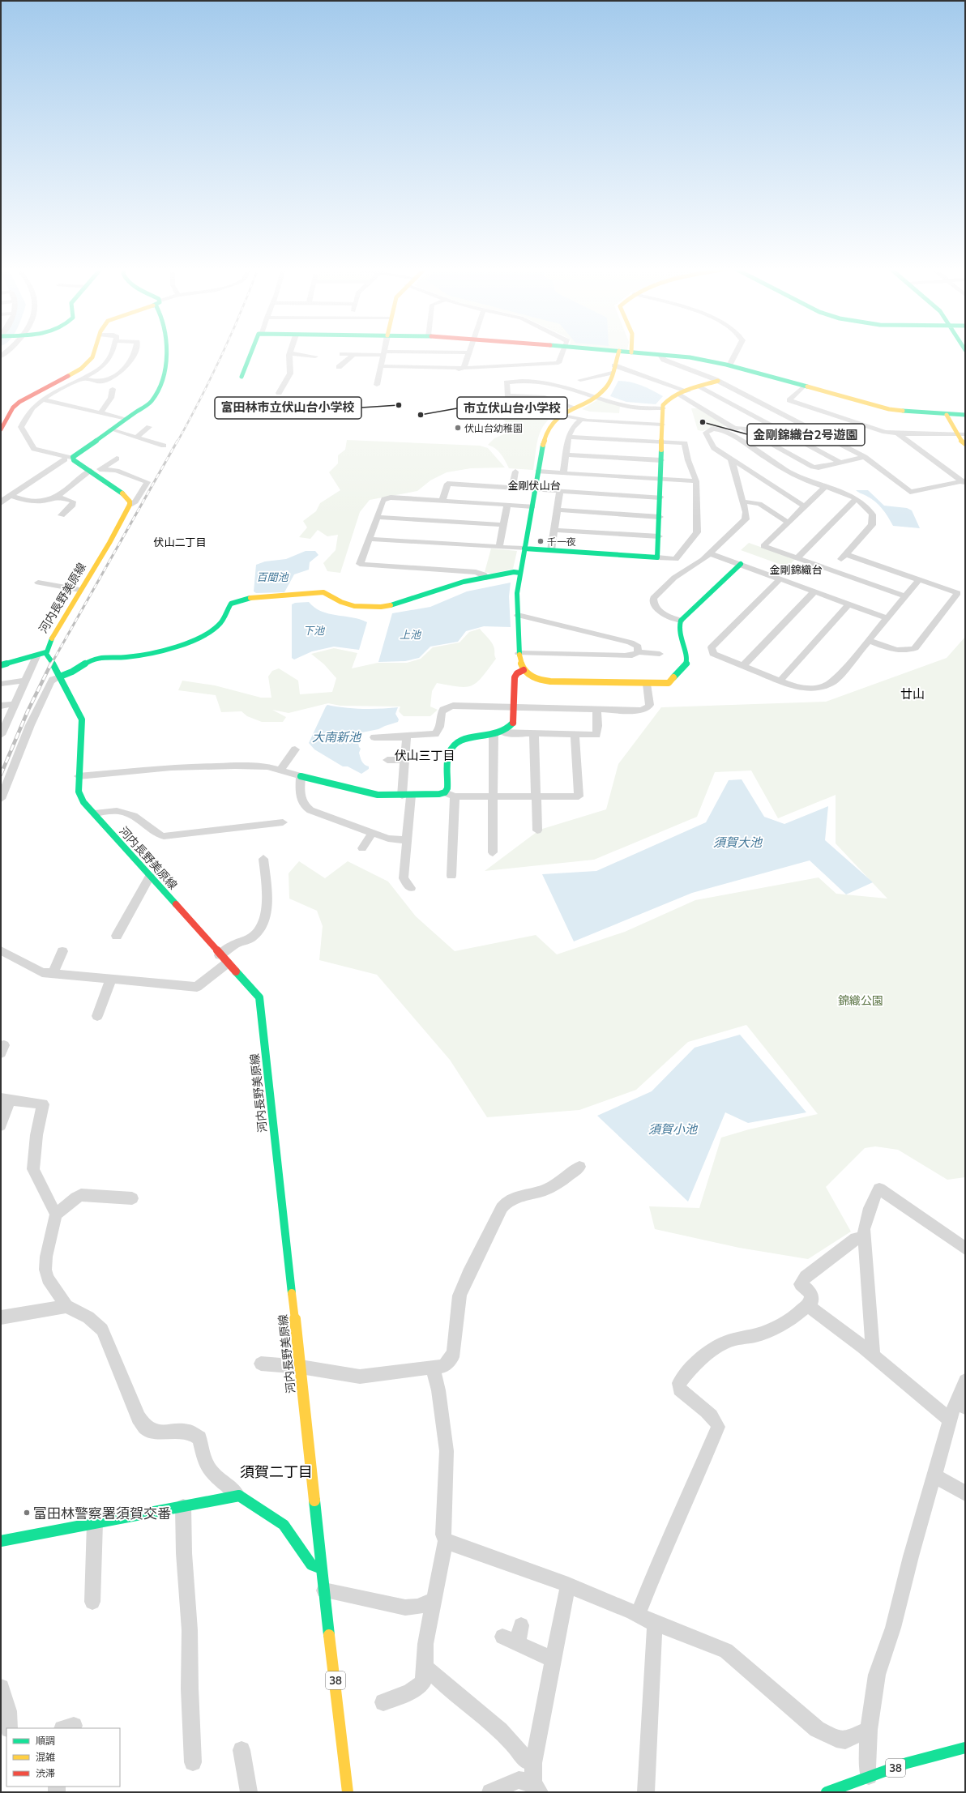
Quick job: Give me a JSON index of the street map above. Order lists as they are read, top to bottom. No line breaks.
{"streets":{"street":["河内長野美原線","38"]},"crossings":[["河内長野美原線","38"]],"districts":["金剛伏山台","伏山二丁目","金剛錦織台","廿山","伏山三丁目","須賀二丁目"],"water":["百聞池","下池","上池","大南新池","須賀大池","須賀小池"],"parks":["錦織公園"],"places":["富田林市立伏山台小学校","市立伏山台小学校","金剛錦織台2号遊園","伏山台幼稚園","千一夜","富田林警察署須賀交番"],"legend":["順調","混雑","渋滞"]}
